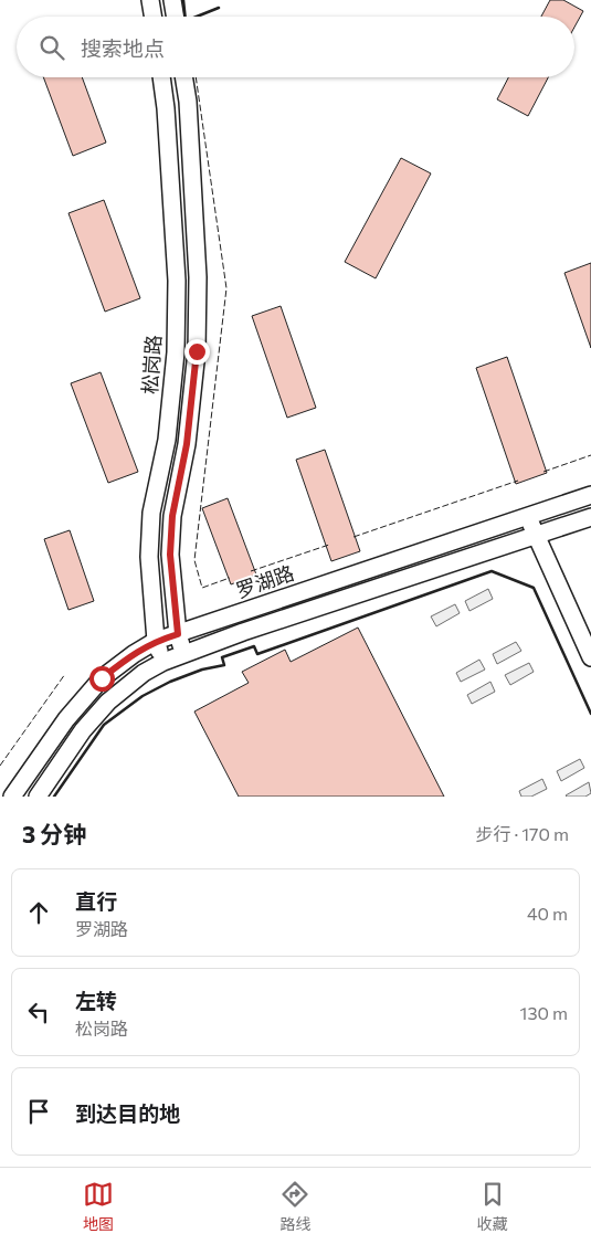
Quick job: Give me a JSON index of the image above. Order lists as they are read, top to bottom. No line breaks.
{"streets":{"street":["松岗路","罗湖路"]},"crossings":[["松岗路","罗湖路"]],"page":{"search":"搜索地点","heading":["3 分钟","步行 · 170 m"],"list":[["直行","罗湖路","40 m"],["左转","松岗路","130 m"],"到达目的地"],"nav":["地图","路线","收藏"]}}
